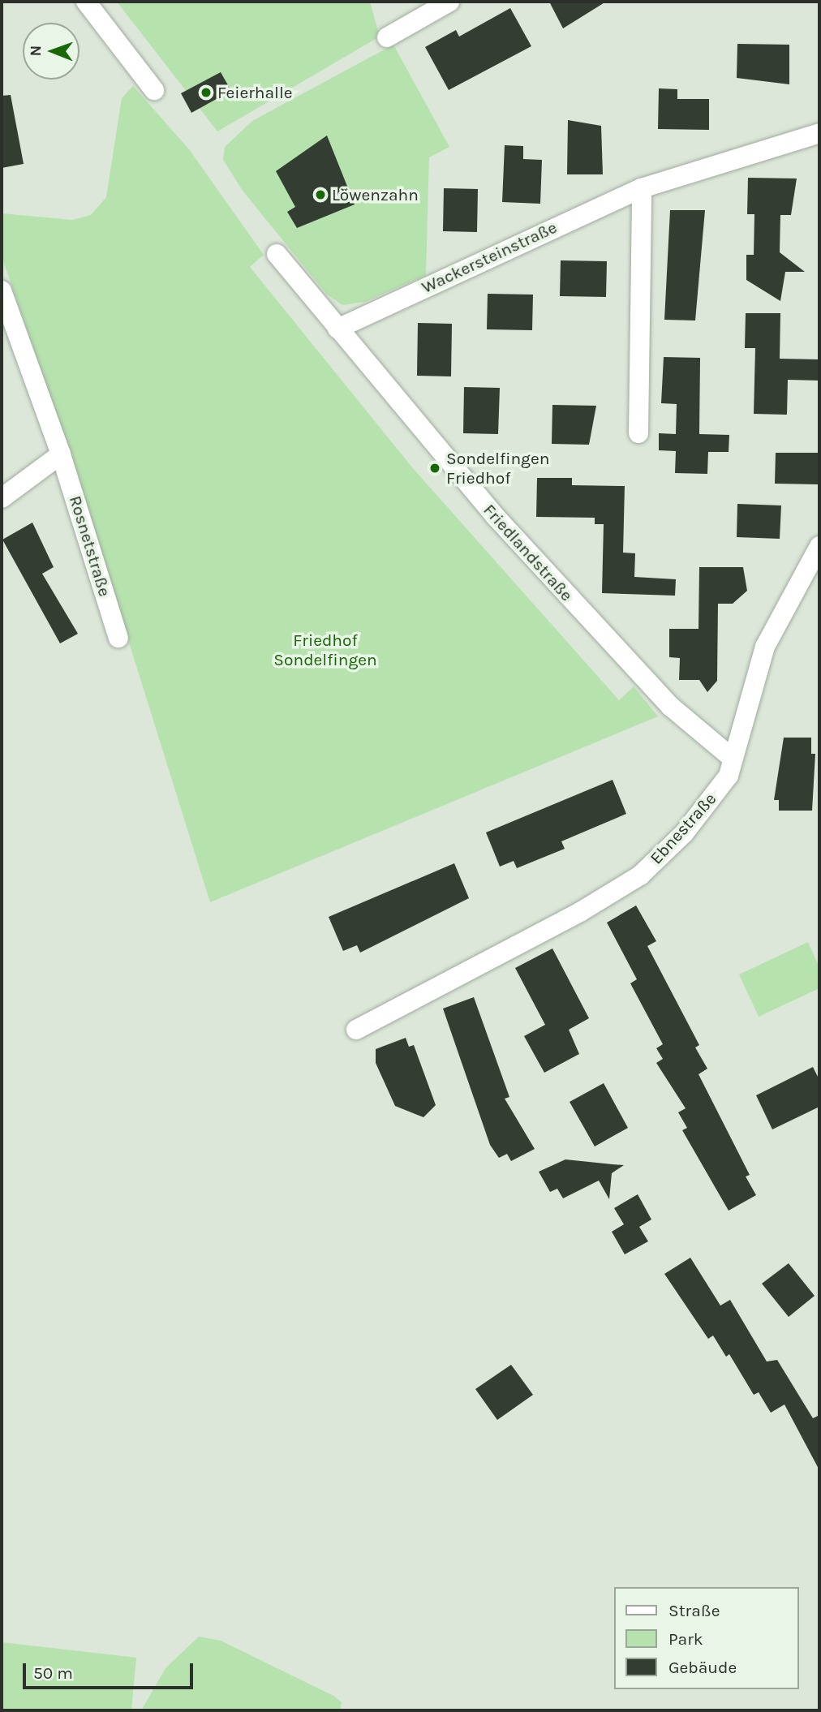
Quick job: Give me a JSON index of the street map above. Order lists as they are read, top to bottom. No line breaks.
{"streets":{"street":["Wackersteinstraße","Rosnetstraße","Friedlandstraße","Ebnestraße"]},"crossings":[["Wackersteinstraße","Friedlandstraße"],["Friedlandstraße","Ebnestraße"]],"parks":["Friedhof Sondelfingen"],"places":["Feierhalle","Löwenzahn","Sondelfingen Friedhof"],"legend":["Straße","Park","Gebäude"],"scale_bar":"50 m","north":"left"}
